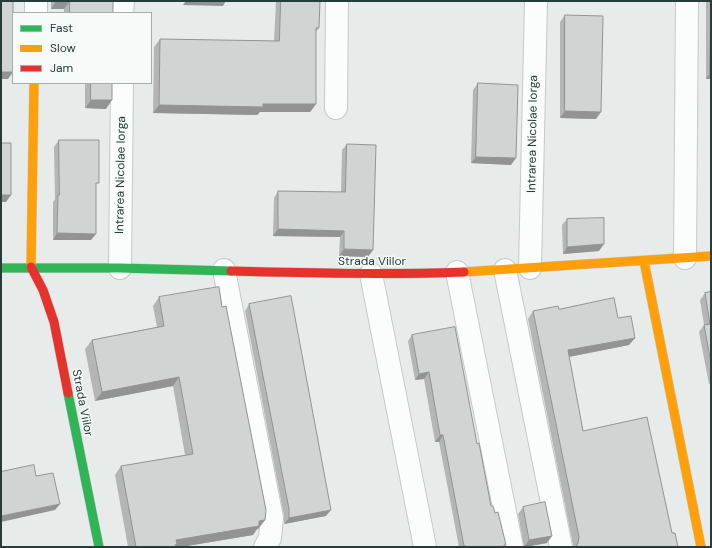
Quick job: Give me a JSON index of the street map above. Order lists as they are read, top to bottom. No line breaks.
{"streets":{"street":["Intrarea Nicolae Iorga","Strada Viilor"]},"crossings":[["Intrarea Nicolae Iorga","Strada Viilor"]],"legend":["Fast","Slow","Jam"]}
